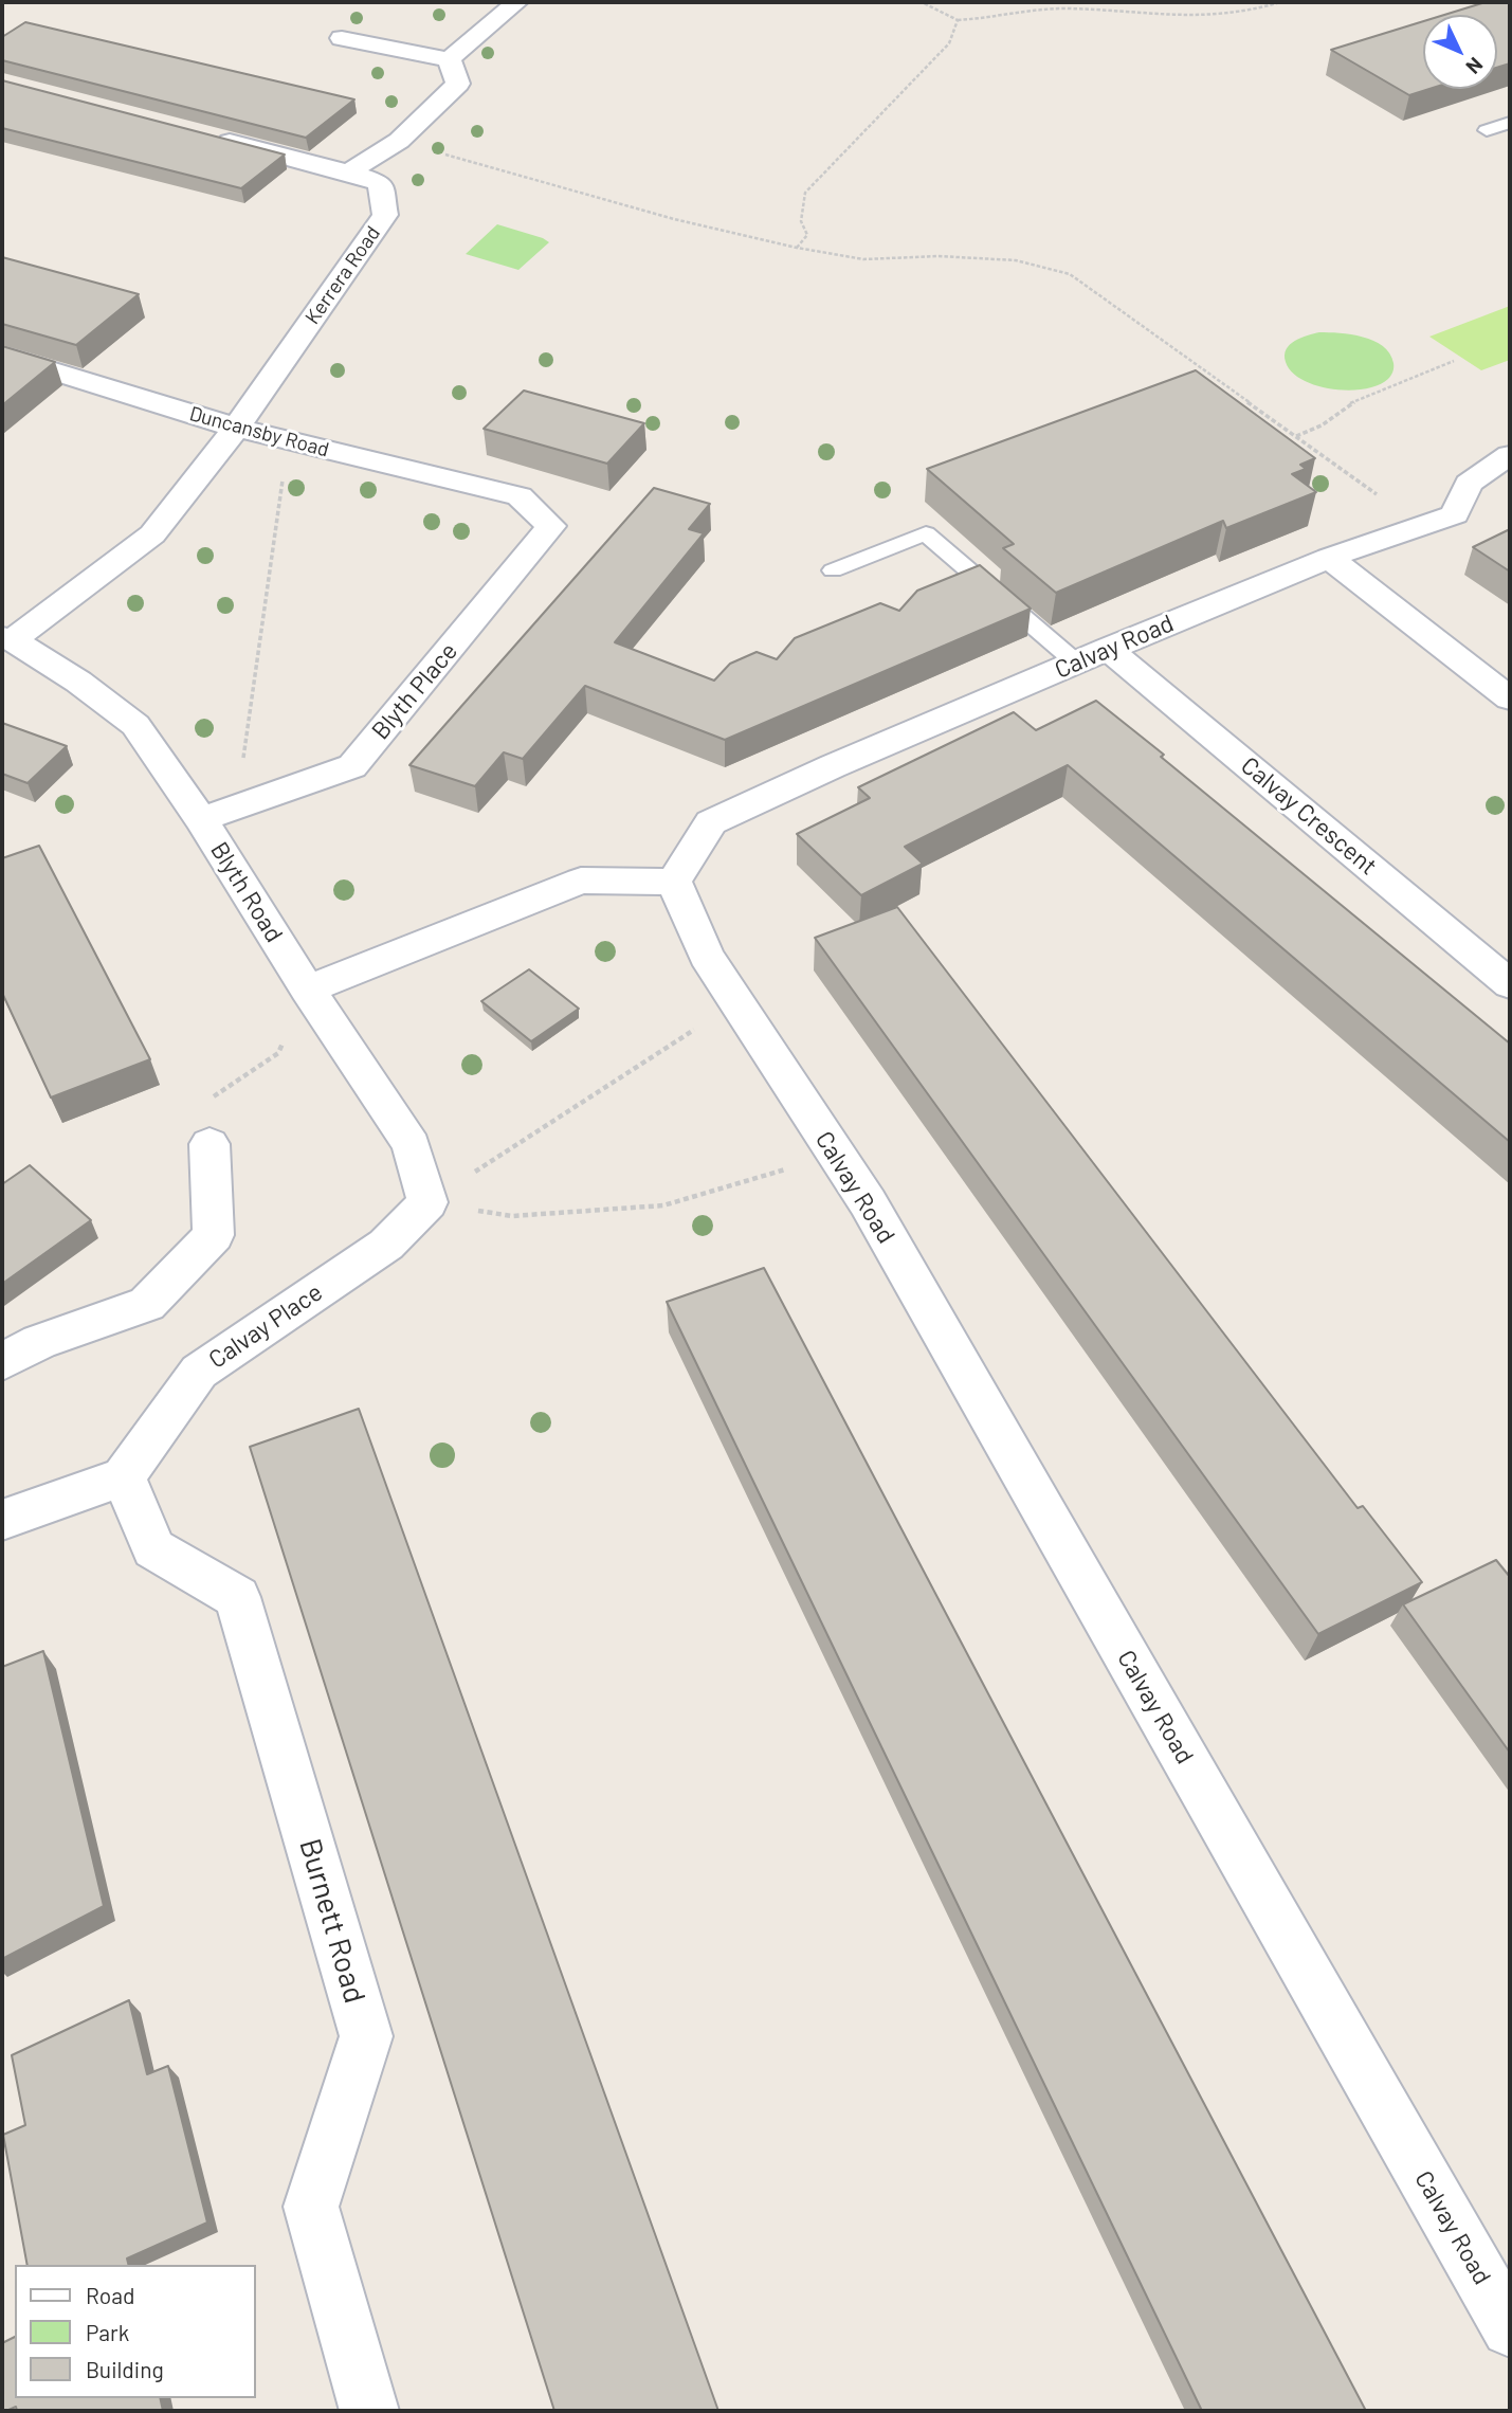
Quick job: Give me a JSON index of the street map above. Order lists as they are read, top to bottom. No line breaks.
{"streets":{"street":["Kerrera Road","Duncansby Road","Calvay Road","Blyth Place","Calvay Crescent","Blyth Road","Calvay Place","Burnett Road"]},"crossings":[["Kerrera Road","Duncansby Road"],["Kerrera Road","Blyth Road"],["Duncansby Road","Blyth Place"],["Calvay Road","Calvay Crescent"],["Blyth Place","Blyth Road"],["Blyth Road","Calvay Place"],["Calvay Place","Burnett Road"]],"legend":["Road","Park","Building"],"north":"bottom right"}
